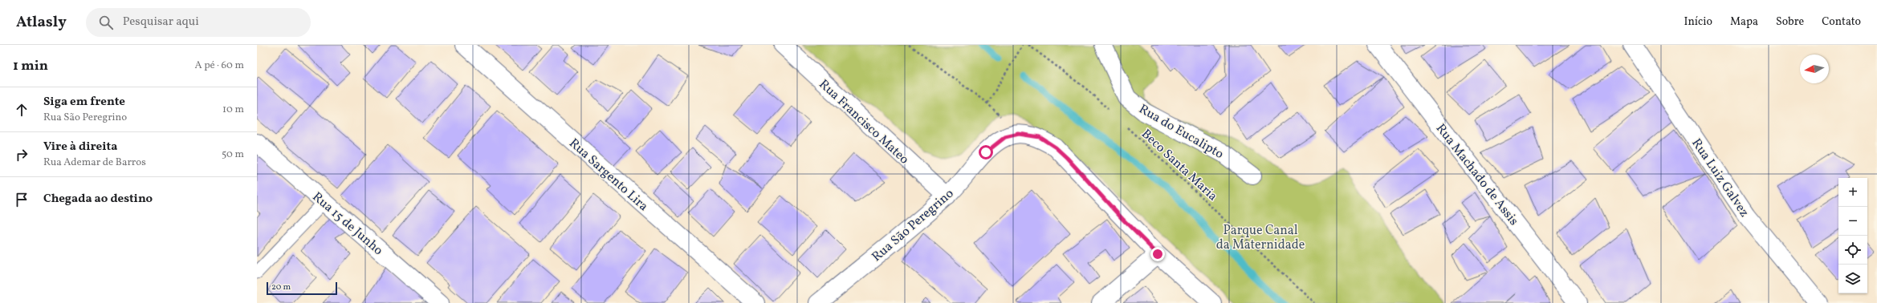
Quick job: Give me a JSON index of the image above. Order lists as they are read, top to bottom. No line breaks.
{"streets":{"street":["Rua Francisco Mateo","Rua do Eucalipto","Rua Sargento Lira","Rua Machado de Assis","Rua Luiz Galvez","Rua 15 de Junho","Rua São Peregrino"],"path":["Beco Santa Maria"]},"crossings":[["Rua Francisco Mateo","Rua São Peregrino"]],"parks":["Parque Canal da Maternidade"],"scale_bar":"20 m","north":"left","page":{"header":"Atlasly","search":"Pesquisar aqui","nav":["Início","Mapa","Sobre","Contato"],"heading":["1 min","A pé · 60 m"],"list":[["Siga em frente","Rua São Peregrino","10 m"],["Vire à direita","Rua Ademar de Barros","50 m"],"Chegada ao destino"],"map_buttons":["+","−"],"scale":"20 m"}}
